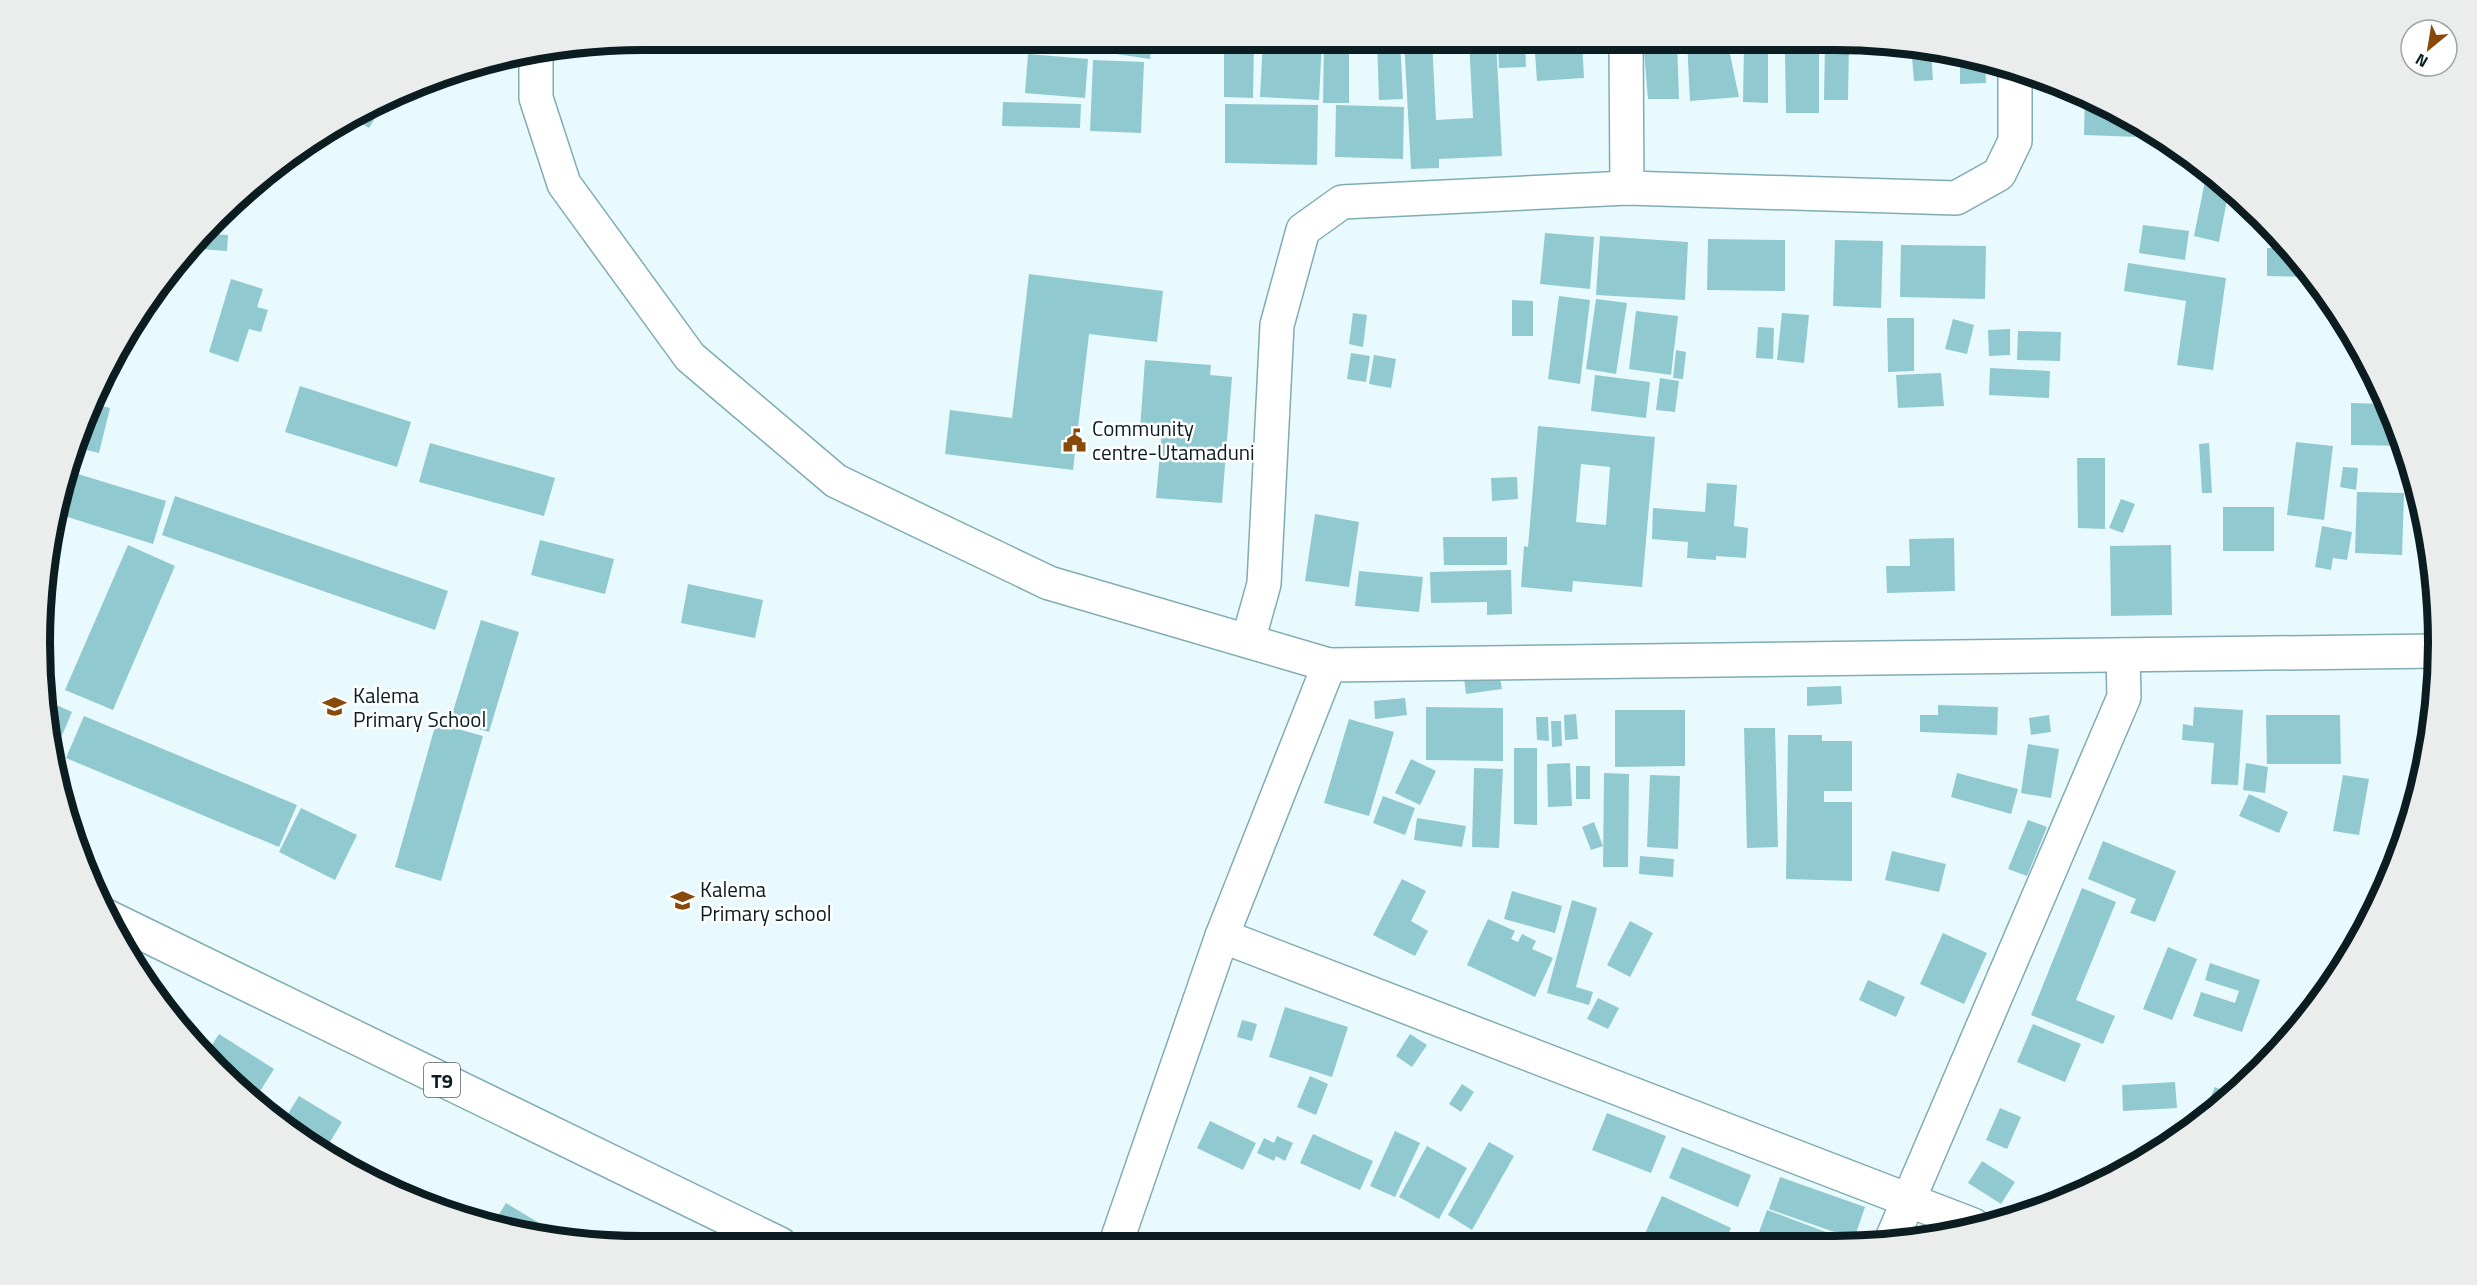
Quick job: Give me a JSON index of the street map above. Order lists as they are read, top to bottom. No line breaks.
{"streets":{"main road":["T9"]},"places":{"public building":["Community centre-Utamaduni"],"school or university":["Kalema Primary School","Kalema Primary school"]},"north":"bottom left"}
